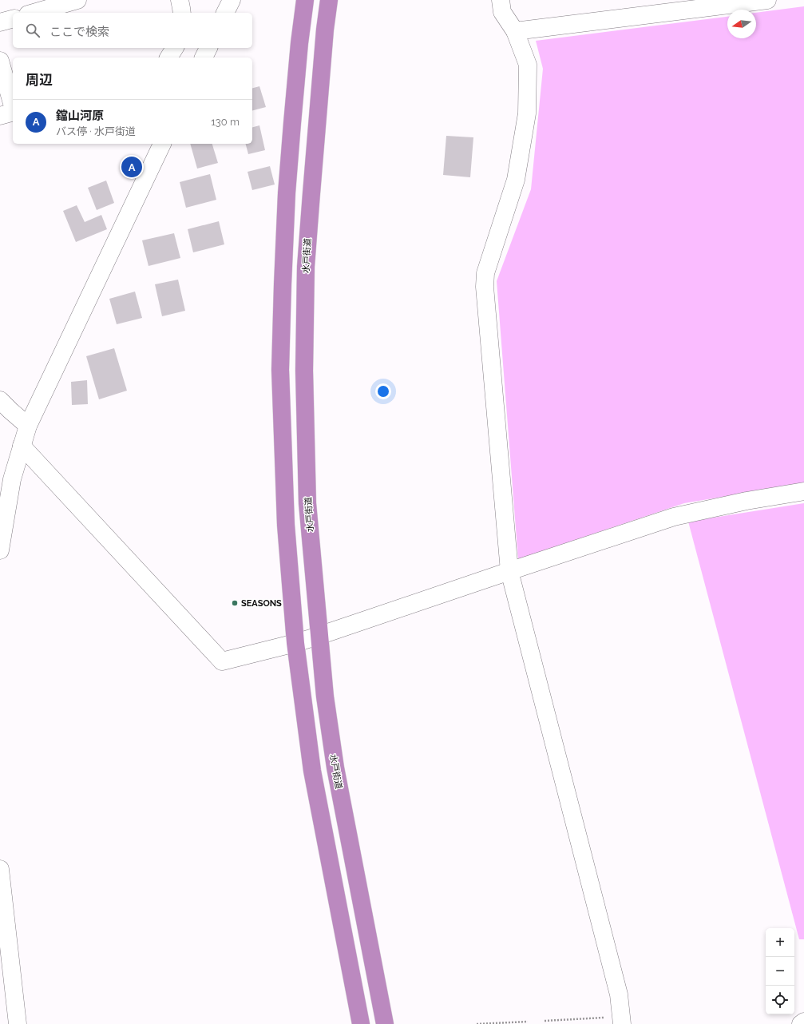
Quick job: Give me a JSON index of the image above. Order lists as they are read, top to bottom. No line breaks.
{"streets":{"highway":["水戸街道"]},"places":["SEASONS"],"north":"left","page":{"search":"ここで検索","heading":"周辺","list":[{"mark":"A","name":"鐺山河原","note":"バス停 · 水戸街道","value":"130 m"}],"pins":"A","map_buttons":["+","−"]}}
